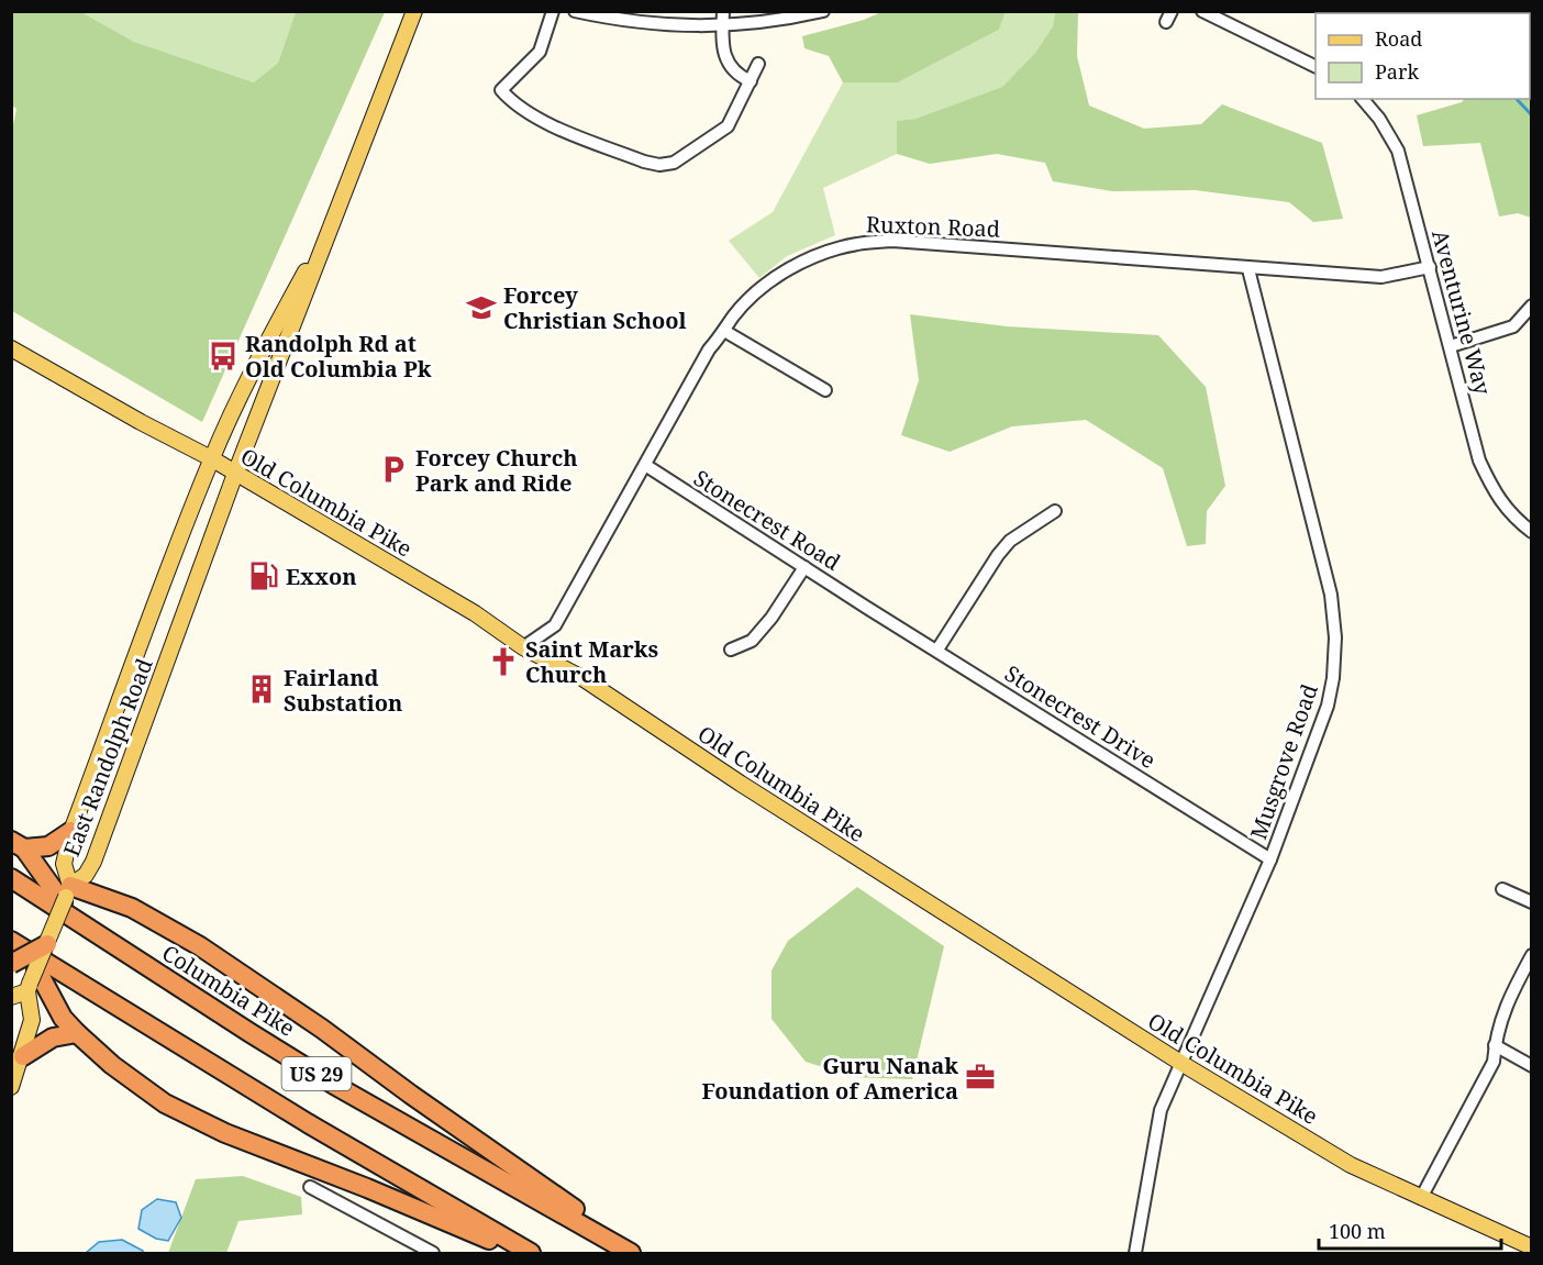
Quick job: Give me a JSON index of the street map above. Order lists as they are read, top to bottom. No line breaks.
{"streets":{"highway":["Columbia Pike","US 29"],"main road":["Old Columbia Pike","East Randolph Road"],"street":["Ruxton Road","Aventurine Way","Stonecrest Road","Stonecrest Drive","Musgrove Road"]},"crossings":[["Ruxton Road","Aventurine Way"],["Ruxton Road","Old Columbia Pike"],["Ruxton Road","Stonecrest Road"],["Ruxton Road","Musgrove Road"],["Old Columbia Pike","East Randolph Road"],["Old Columbia Pike","Musgrove Road"],["Stonecrest Road","Stonecrest Drive"],["Stonecrest Drive","Musgrove Road"]],"places":{"school or university":["Forcey Christian School"],"bus stop":["Randolph Rd at Old Columbia Pk"],"parking":["Forcey Church Park and Ride"],"fuel station":["Exxon"],"church":["Saint Marks Church"],"building":["Fairland Substation"],"office":["Guru Nanak Foundation of America"]},"legend":["Road","Park"],"scale_bar":"100 m"}
